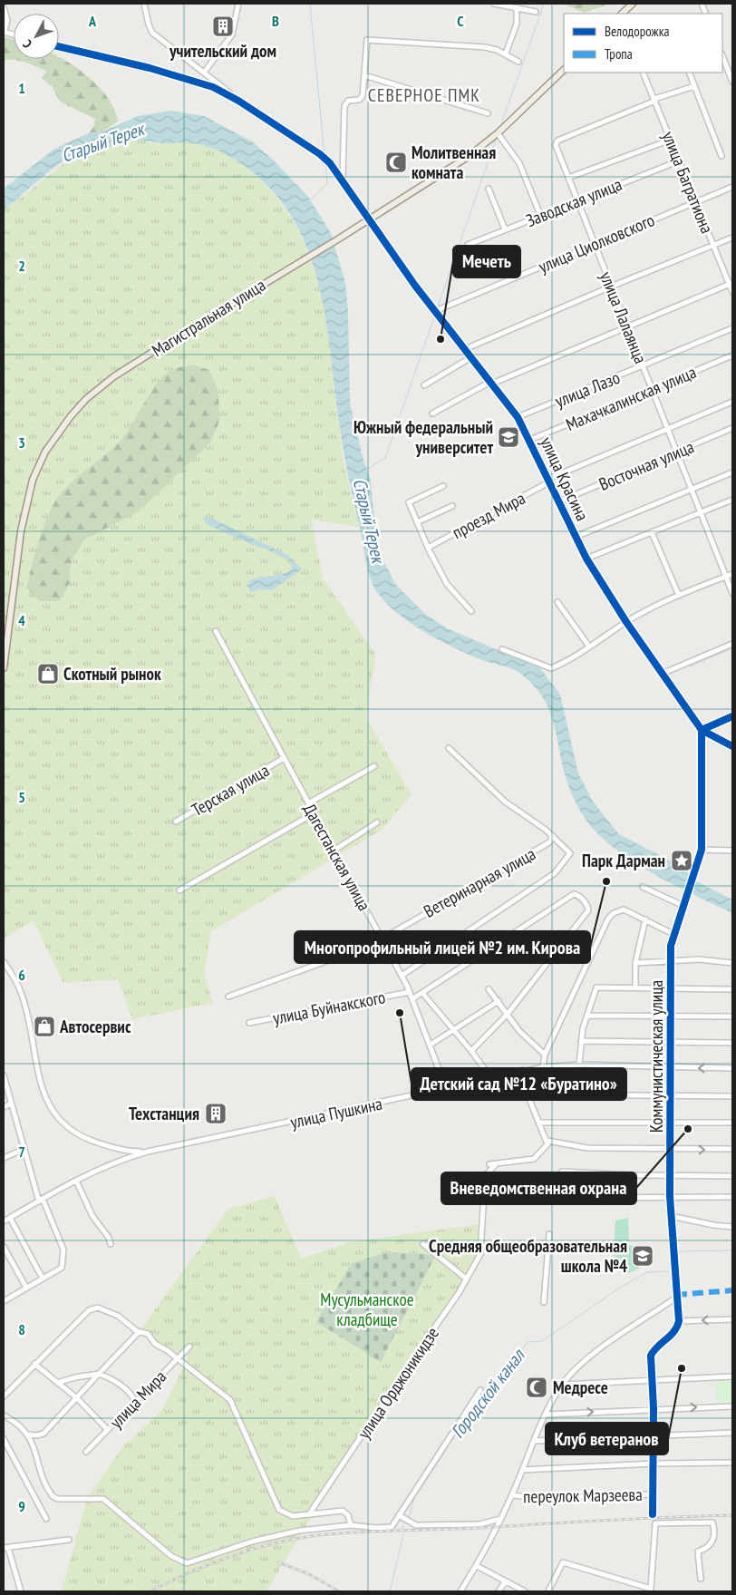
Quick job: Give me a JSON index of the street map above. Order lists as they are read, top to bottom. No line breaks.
{"streets":{"main road":["Магистральная улица"],"street":["улица Багратиона","Заводская улица","улица Циолковского","улица Лалаянца","улица Лазо","Махачкалинская улица","Восточная улица","улица Красина","проезд Мира","Терская улица","Дагестанская улица","Ветеринарная улица","улица Буйнакского","Коммунистическая улица","улица Пушкина","улица Орджоникидзе","улица Мира","переулок Марзеева"]},"crossings":[["улица Багратиона","Заводская улица"],["улица Багратиона","улица Циолковского"],["улица Багратиона","улица Лалаянца"],["Заводская улица","улица Лалаянца"],["улица Циолковского","улица Лалаянца"],["улица Циолковского","улица Красина"],["Магистральная улица","улица Красина"],["улица Лалаянца","улица Лазо"],["улица Лалаянца","Махачкалинская улица"],["улица Лалаянца","Восточная улица"],["улица Лалаянца","проезд Мира"],["улица Лазо","улица Красина"],["Махачкалинская улица","улица Красина"],["Восточная улица","улица Красина"],["улица Красина","проезд Мира"],["Терская улица","Дагестанская улица"],["Дагестанская улица","Ветеринарная улица"],["Дагестанская улица","улица Буйнакского"],["Дагестанская улица","улица Пушкина"],["Коммунистическая улица","улица Пушкина"]],"districts":["СЕВЕРНОЕ ПМК"],"water":["Старый Терек","Городской канал"],"parks":["Мусульманское кладбище"],"places":{"building":["учительский дом","Техстанция"],"mosque":["Молитвенная комната","Медресе"],"other":["Мечеть","Многопрофильный лицей №2 им. Кирова","Детский сад №12 «Буратино»","Вневедомственная охрана","Клуб ветеранов"],"school or university":["Южный федеральный университет","Средняя общеобразовательная школа №4"],"shop":["Скотный рынок","Автосервис"],"place":["Парк Дарман"]},"legend":["Велодорожка","Тропа"],"north":"bottom left","grid":{"columns":["A","B","C"],"rows":["1","2","3","4","5","6","7","8","9"]}}
